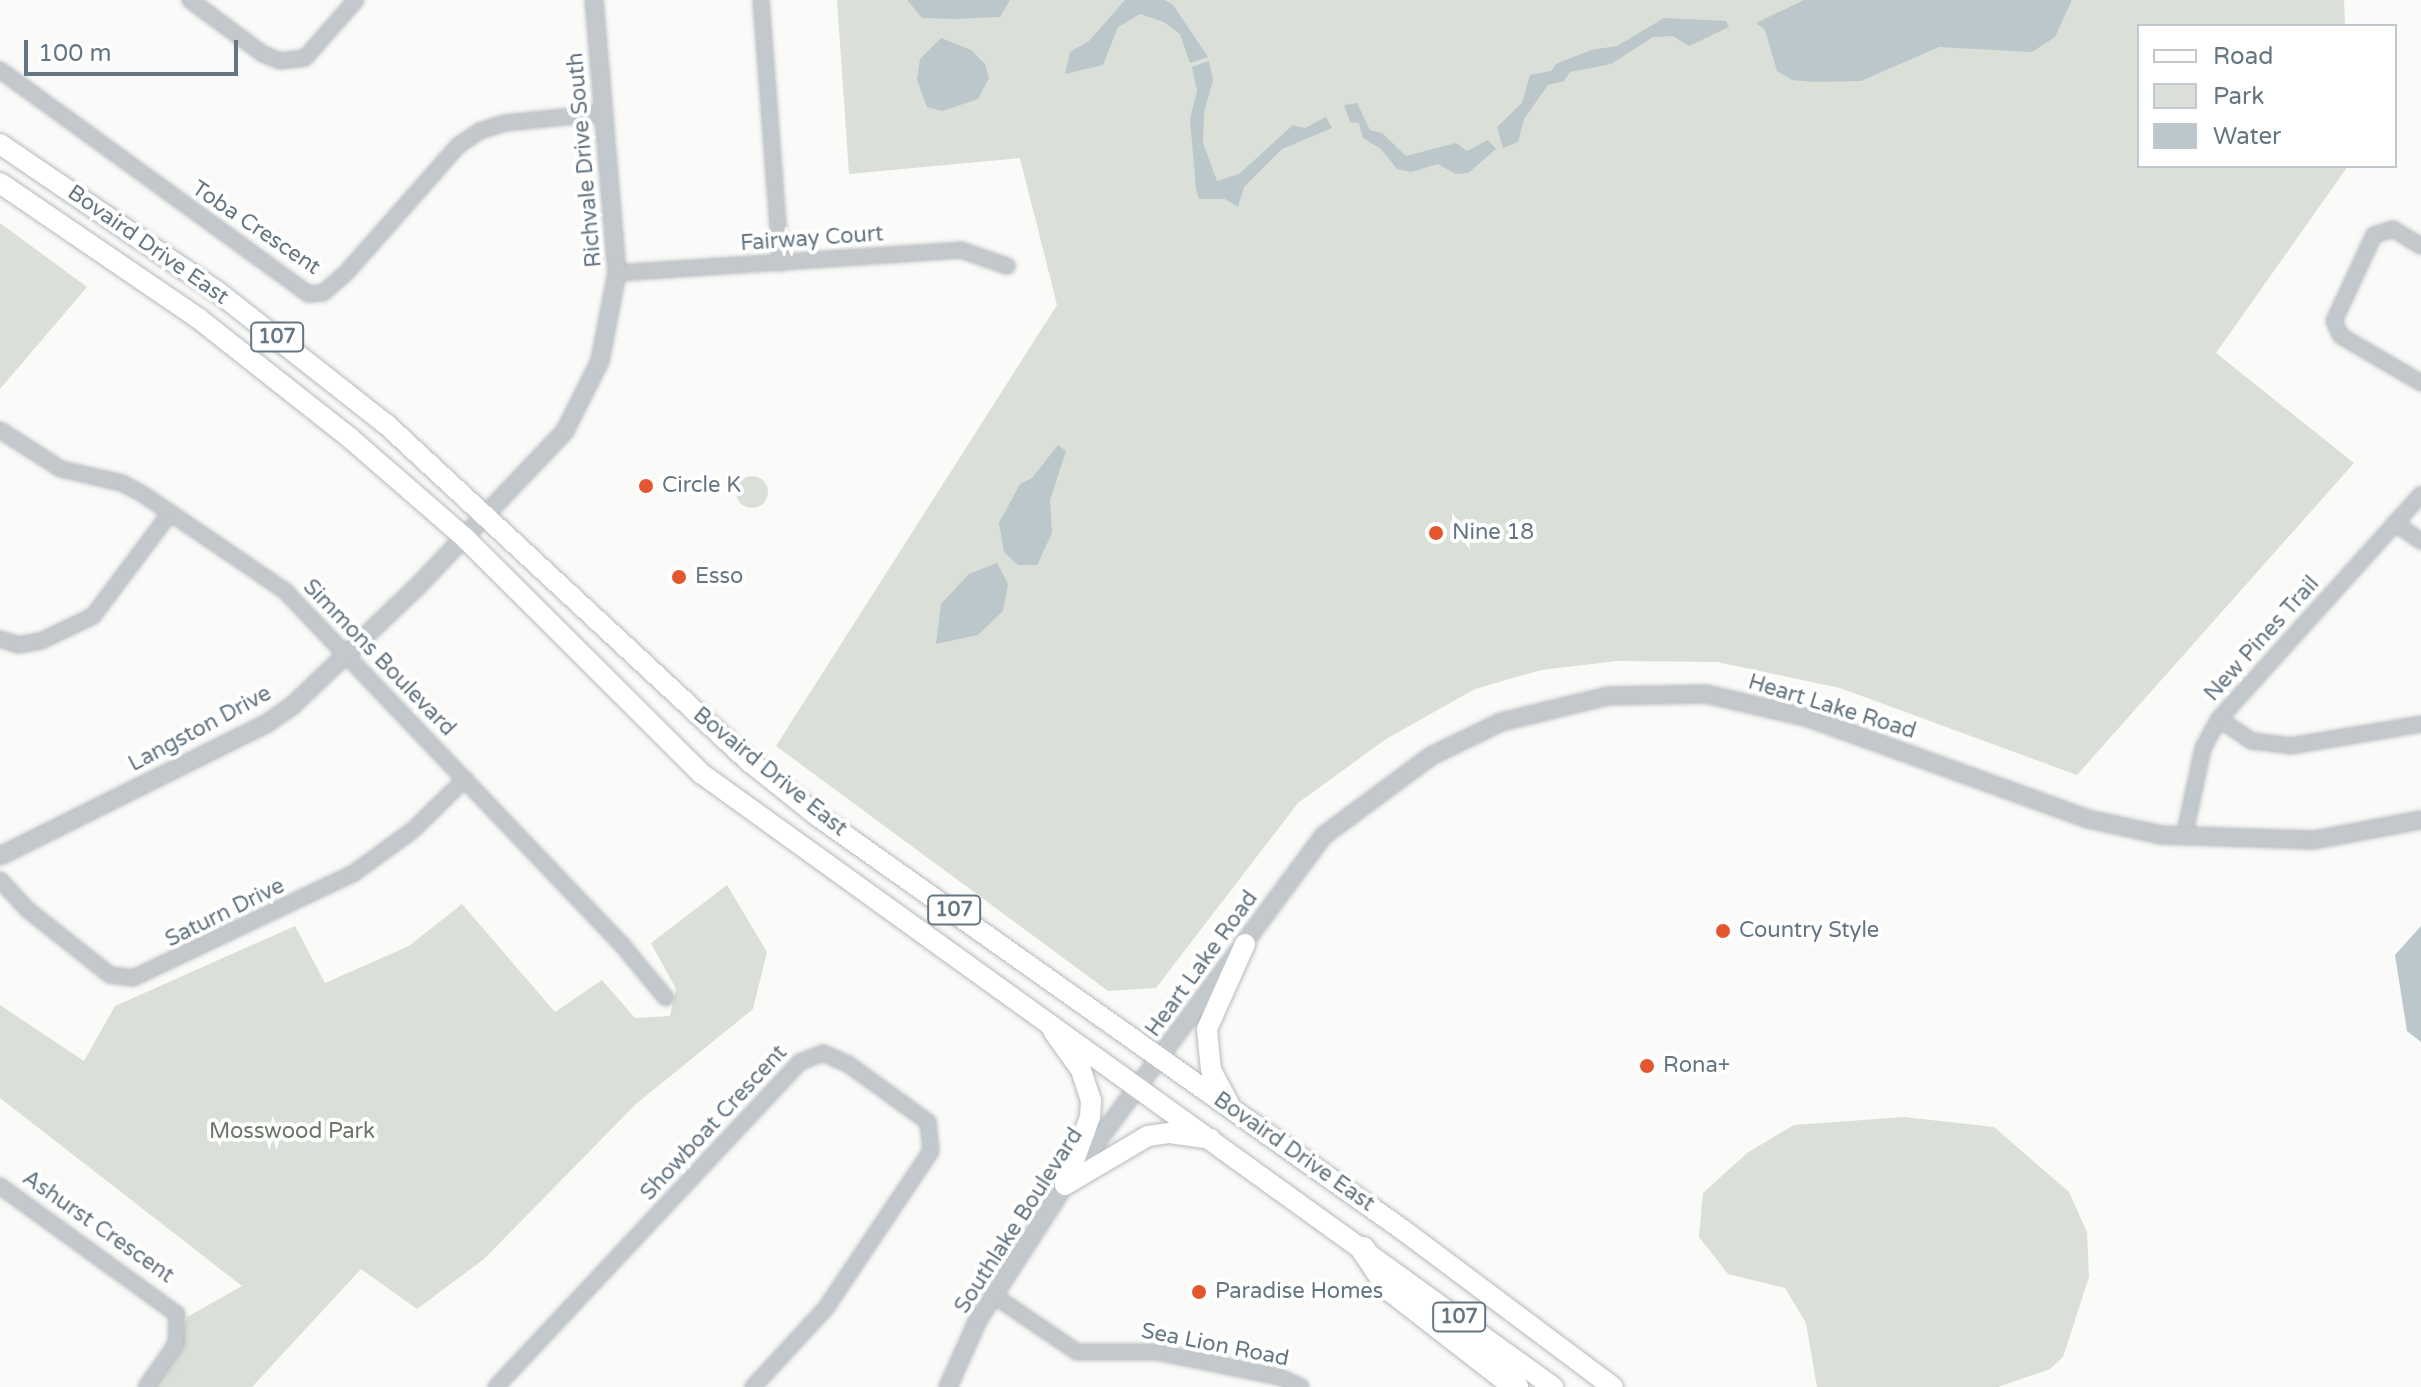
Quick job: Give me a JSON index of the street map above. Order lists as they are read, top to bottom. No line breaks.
{"streets":{"main road":["Bovaird Drive East","107"],"street":["Richvale Drive South","Toba Crescent","Fairway Court","New Pines Trail","Simmons Boulevard","Heart Lake Road","Langston Drive","Saturn Drive","Showboat Crescent","Southlake Boulevard","Ashurst Crescent","Sea Lion Road"]},"crossings":[["Richvale Drive South","Toba Crescent"],["Richvale Drive South","Fairway Court"],["Richvale Drive South","Bovaird Drive East"],["Richvale Drive South","Langston Drive"],["Bovaird Drive East","Heart Lake Road"],["Bovaird Drive East","Langston Drive"],["Bovaird Drive East","Southlake Boulevard"],["New Pines Trail","Heart Lake Road"],["Simmons Boulevard","Langston Drive"],["Simmons Boulevard","Saturn Drive"],["Heart Lake Road","Southlake Boulevard"],["Southlake Boulevard","Sea Lion Road"]],"parks":["Mosswood Park"],"places":["Circle K","Nine 18","Esso","Country Style","Rona+","Paradise Homes"],"legend":["Road","Park","Water"],"scale_bar":"100 m"}
